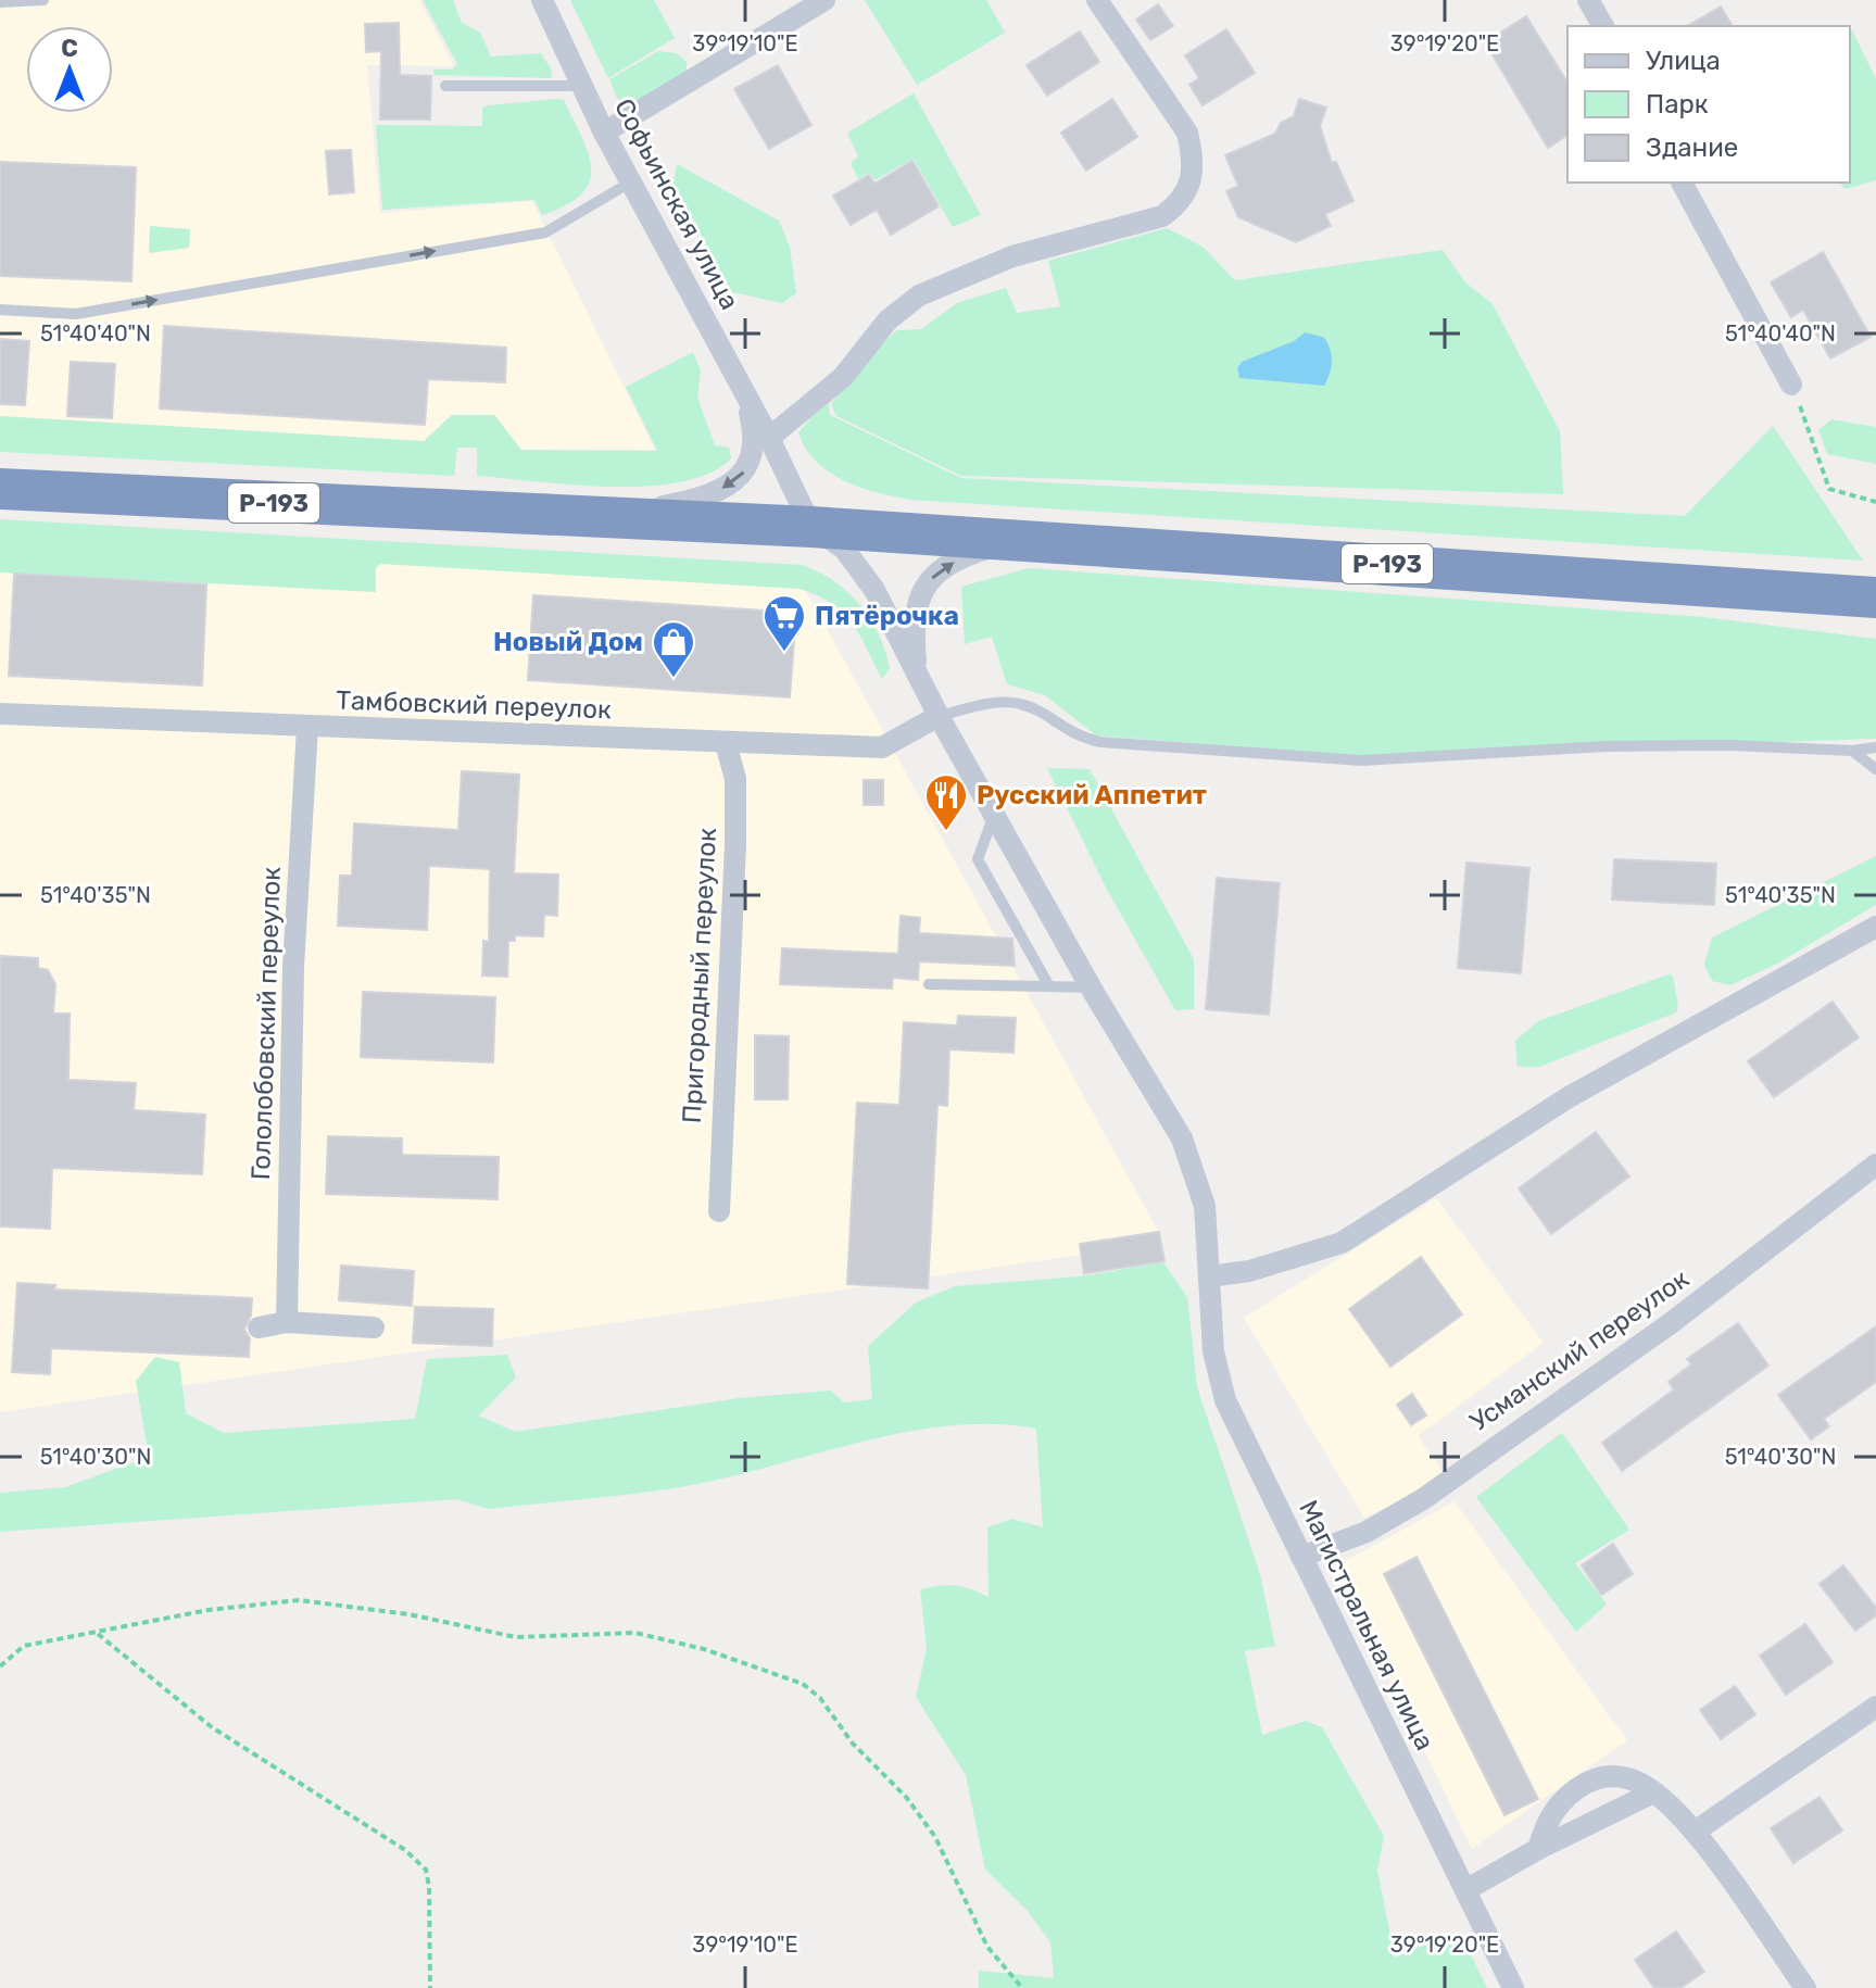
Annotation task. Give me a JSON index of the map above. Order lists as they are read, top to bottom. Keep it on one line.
{"streets":{"highway":["Р-193"],"street":["Софьинская улица","Тамбовский переулок","Пригородный переулок","Гололобовский переулок","Усманский переулок","Магистральная улица"]},"crossings":[["Софьинская улица","Р-193"],["Софьинская улица","Магистральная улица"],["Р-193","Магистральная улица"],["Тамбовский переулок","Пригородный переулок"],["Тамбовский переулок","Гололобовский переулок"],["Тамбовский переулок","Магистральная улица"],["Усманский переулок","Магистральная улица"]],"places":{"supermarket":["Пятёрочка"],"shop":["Новый Дом"],"restaurant":["Русский Аппетит"]},"legend":["Улица","Парк","Здание"],"north":"top","coordinates":["39°19'10\"E","39°19'20\"E","51°40'40\"N","51°40'35\"N","51°40'30\"N"]}
